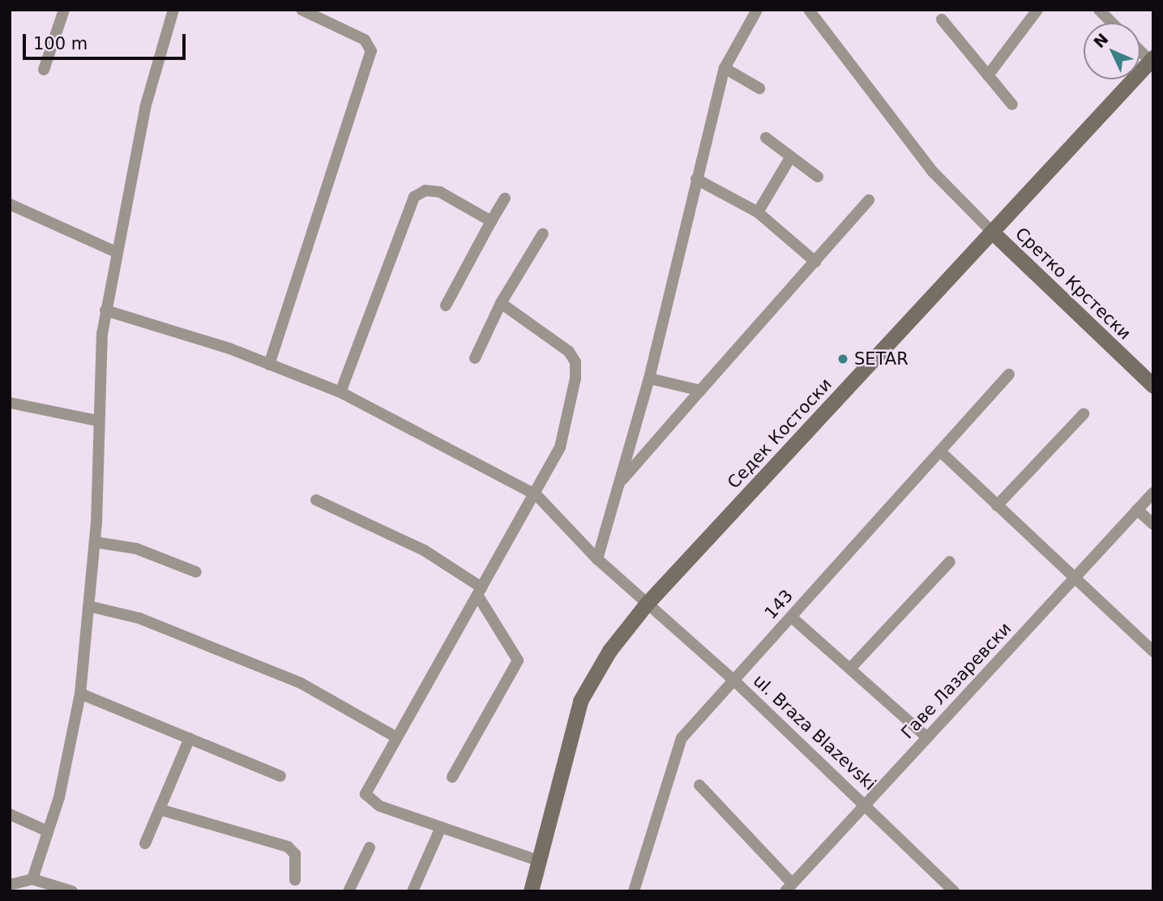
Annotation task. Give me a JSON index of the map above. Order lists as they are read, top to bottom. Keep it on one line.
{"streets":{"main road":["Сретко Крстески","Седек Костоски"],"street":["143","Гаве Лазаревски","ul. Braza Blazevski"]},"crossings":[["Сретко Крстески","Седек Костоски"],["Седек Костоски","ul. Braza Blazevski"],["143","ul. Braza Blazevski"],["Гаве Лазаревски","ul. Braza Blazevski"]],"places":["SETAR"],"scale_bar":"100 m","north":"top left"}
